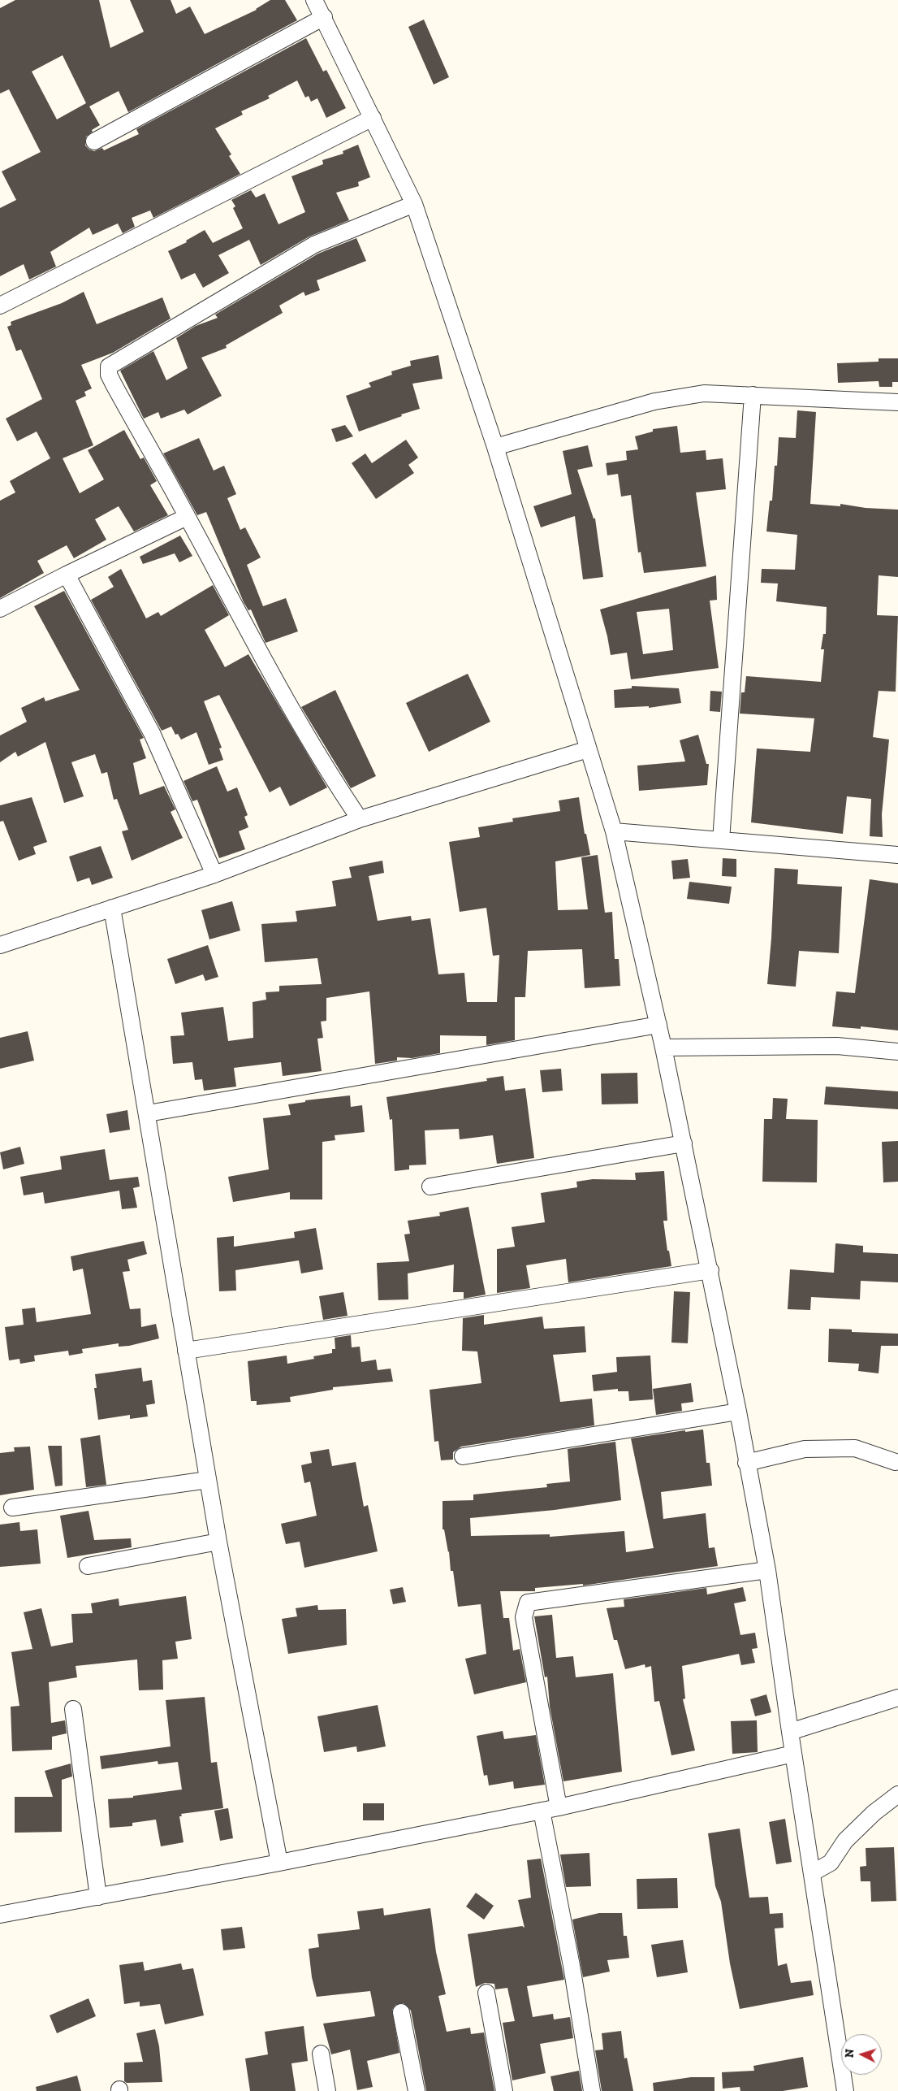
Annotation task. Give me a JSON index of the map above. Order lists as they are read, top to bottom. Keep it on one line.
{"north":"left"}
